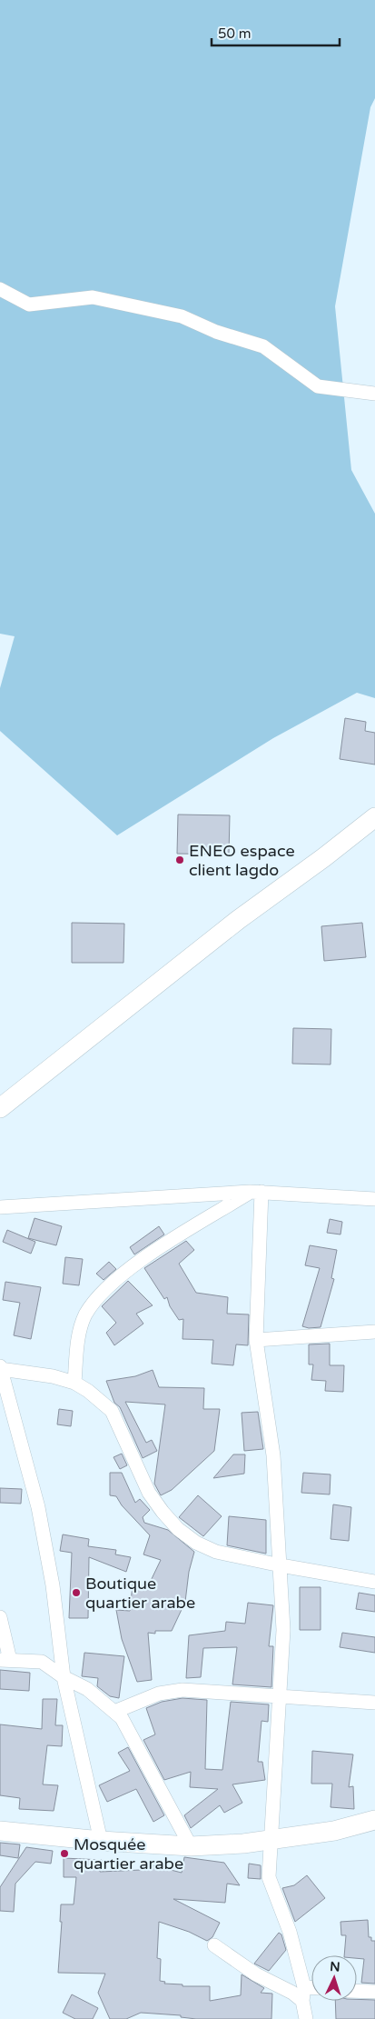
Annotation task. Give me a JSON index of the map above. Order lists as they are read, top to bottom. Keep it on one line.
{"places":["ENEO espace client lagdo","Boutique quartier arabe","Mosquée quartier arabe"],"scale_bar":"50 m","north":"top"}
